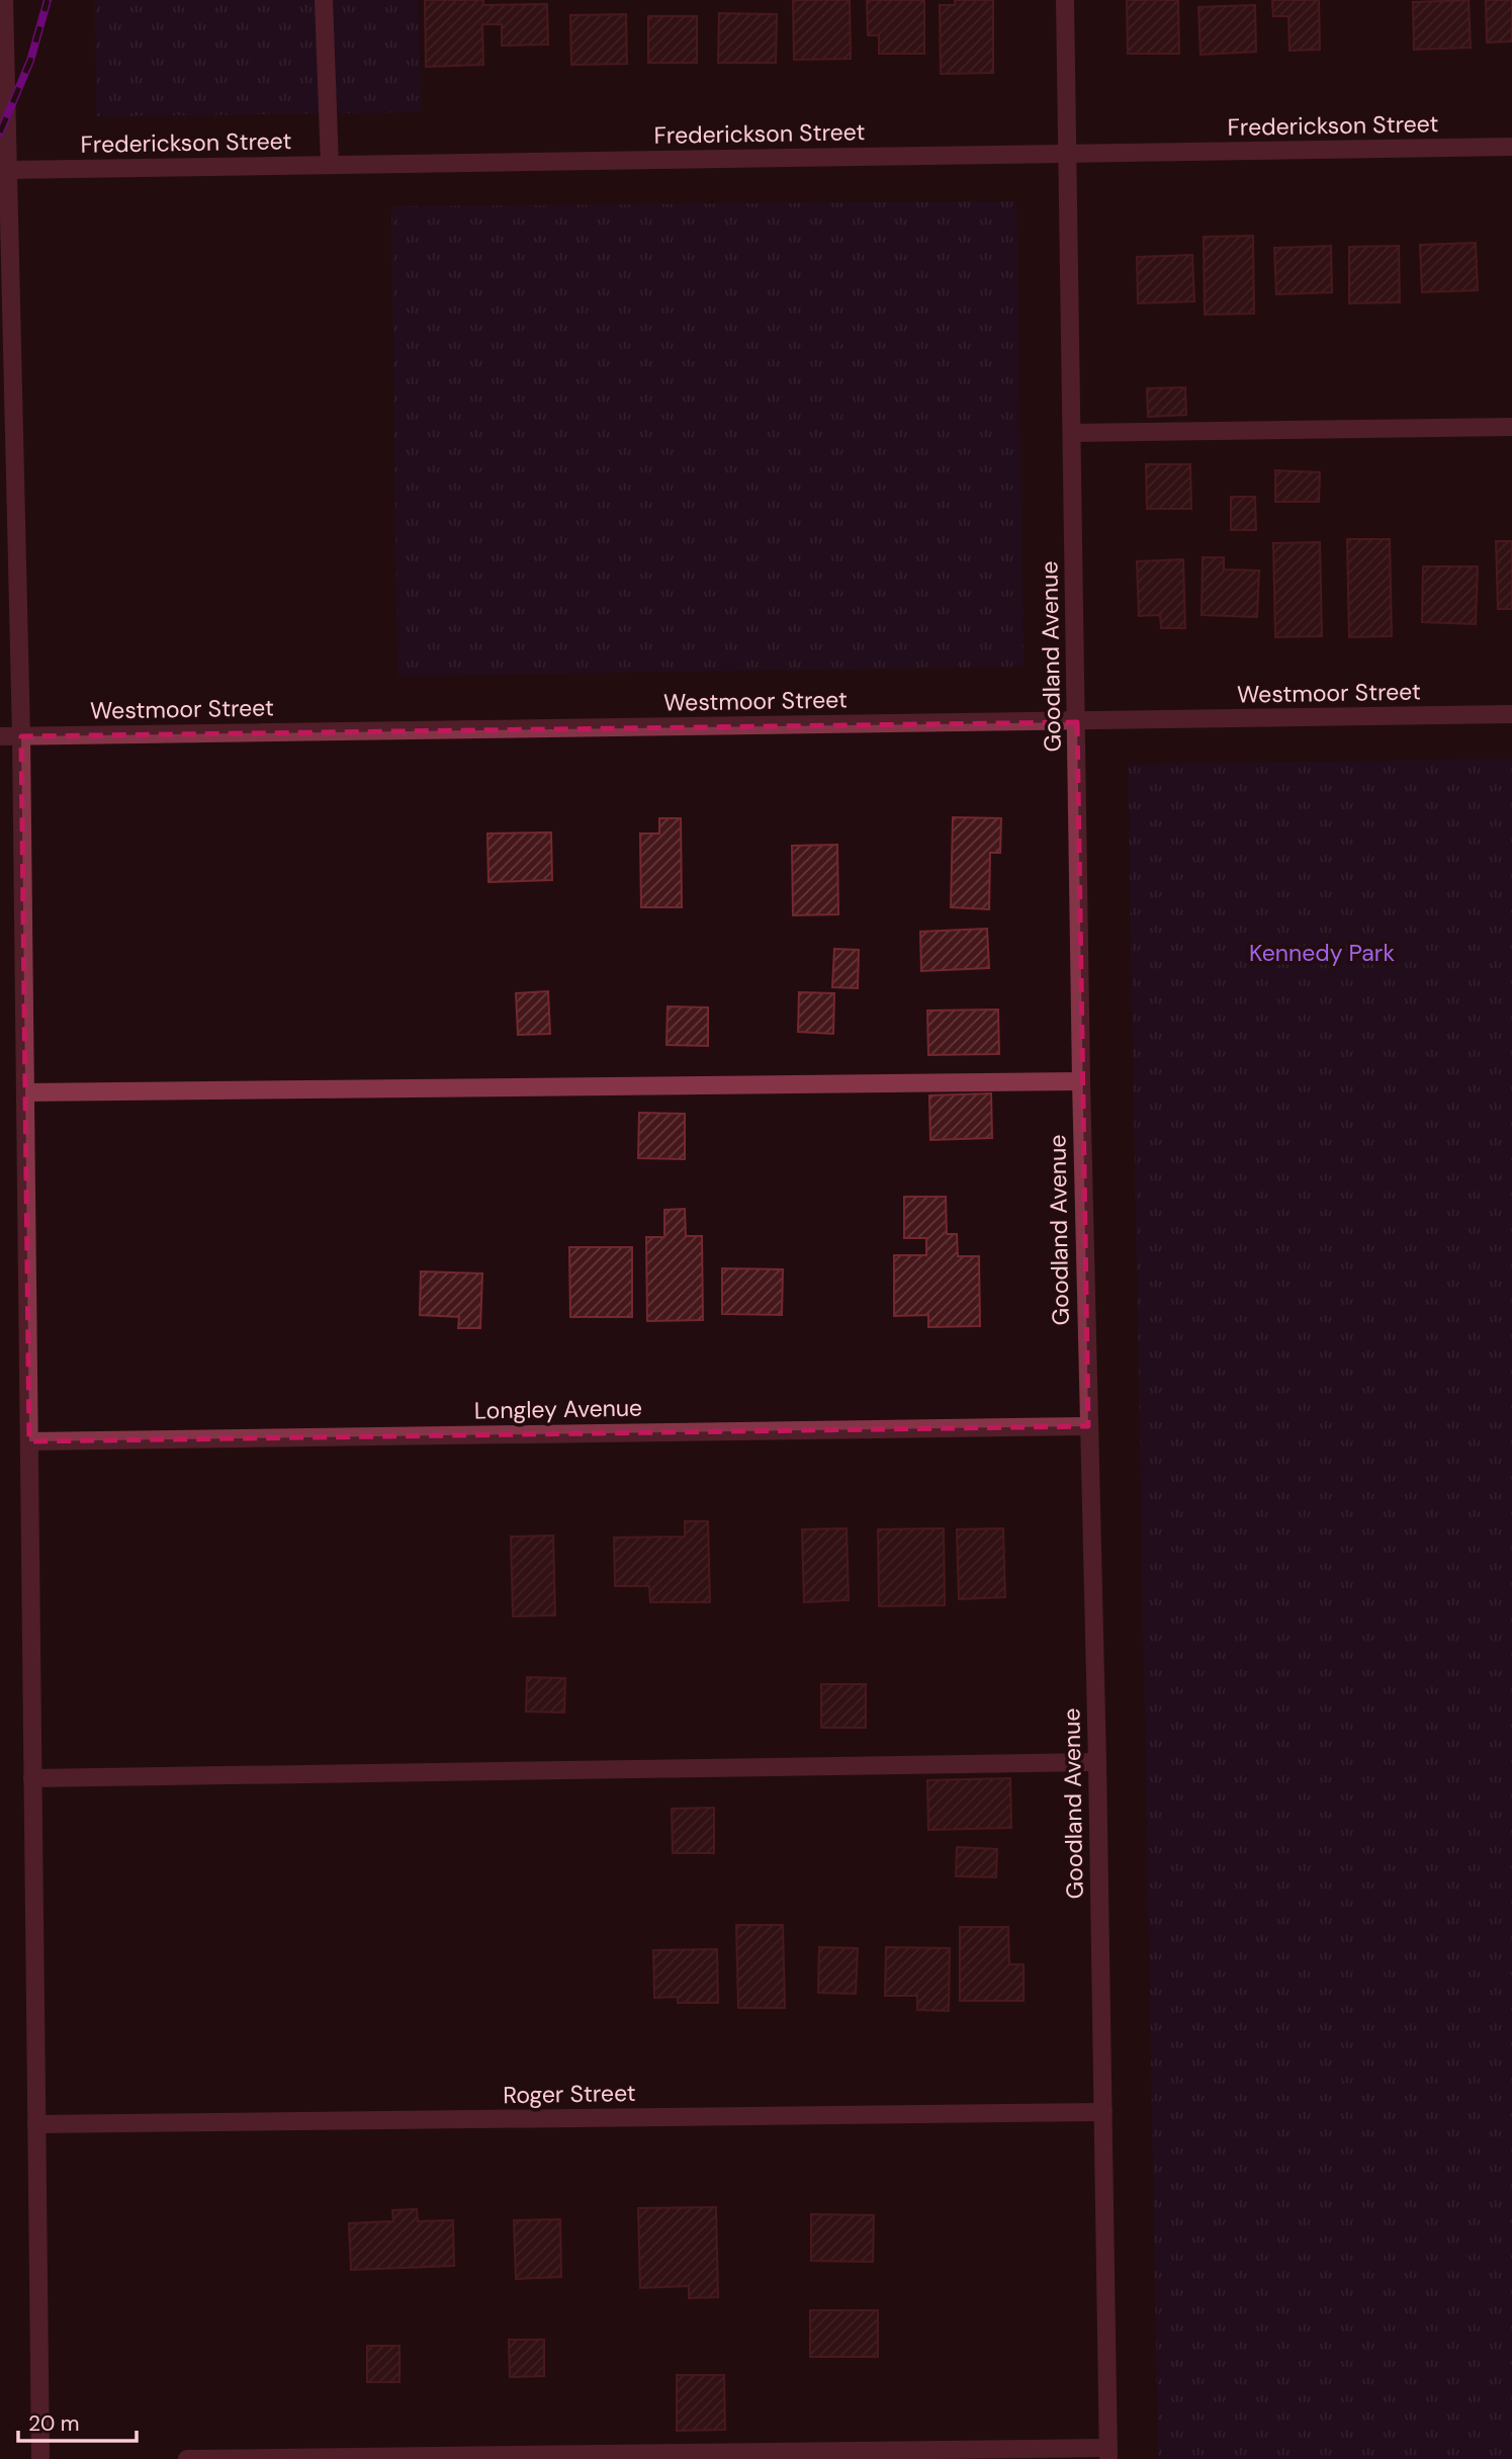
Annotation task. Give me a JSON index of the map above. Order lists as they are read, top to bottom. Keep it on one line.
{"streets":{"street":["Frederickson Street","Goodland Avenue","Westmoor Street","Longley Avenue","Roger Street"]},"crossings":[["Frederickson Street","Goodland Avenue"],["Goodland Avenue","Westmoor Street"],["Goodland Avenue","Longley Avenue"],["Goodland Avenue","Roger Street"]],"parks":["Kennedy Park"],"scale_bar":"20 m"}
